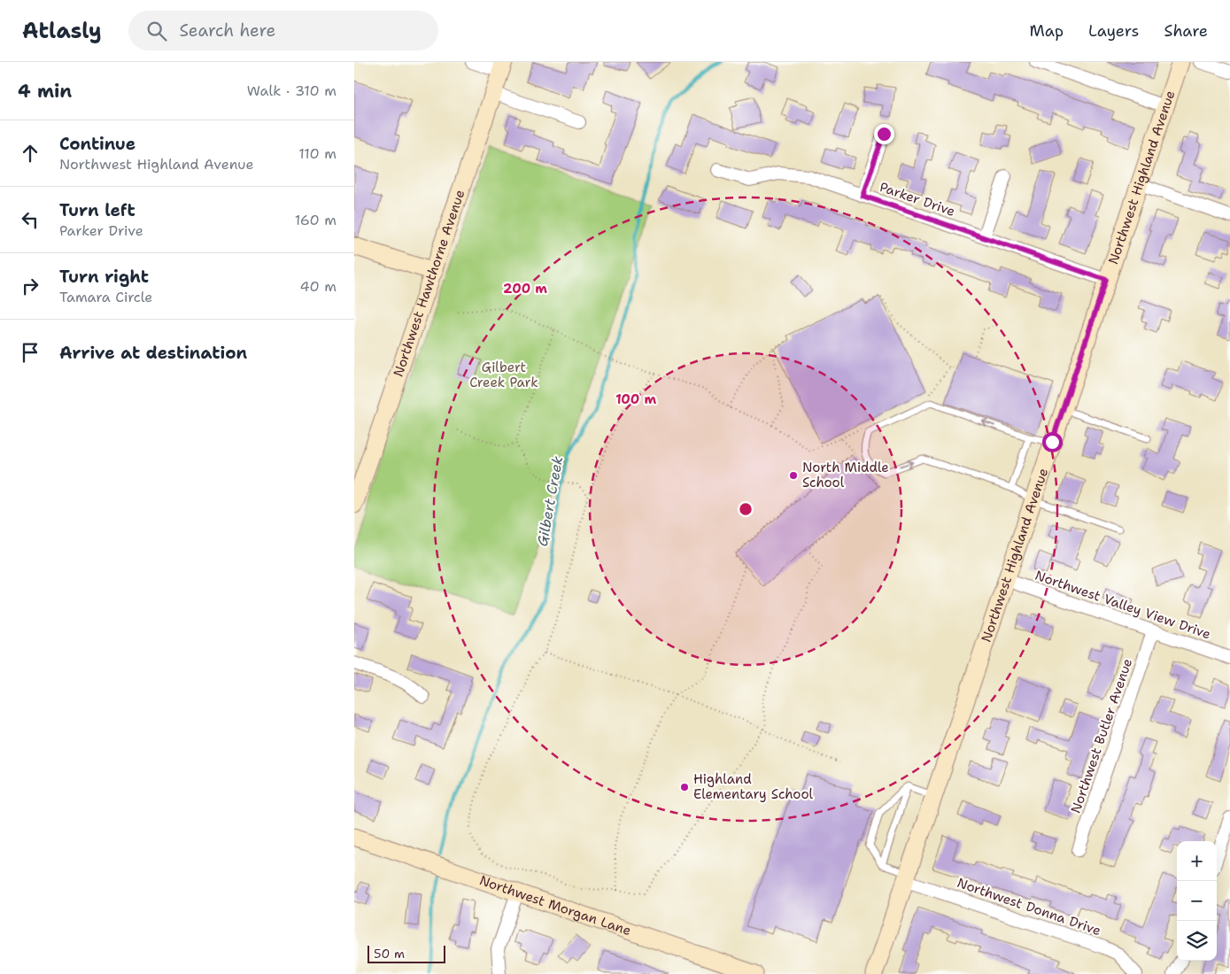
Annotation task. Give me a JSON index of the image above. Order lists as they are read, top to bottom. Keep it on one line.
{"streets":{"street":["Northwest Highland Avenue","Parker Drive","Northwest Hawthorne Avenue","Northwest Valley View Drive","Northwest Butler Avenue","Northwest Morgan Lane","Northwest Donna Drive"]},"crossings":[["Northwest Highland Avenue","Parker Drive"],["Northwest Highland Avenue","Northwest Valley View Drive"],["Northwest Highland Avenue","Northwest Donna Drive"],["Northwest Valley View Drive","Northwest Butler Avenue"]],"water":["Gilbert Creek"],"parks":["Gilbert Creek Park"],"places":["North Middle School","Highland Elementary School"],"scale_bar":"50 m","page":{"header":"Atlasly","search":"Search here","nav":["Map","Layers","Share"],"heading":["4 min","Walk · 310 m"],"list":[["Continue","Northwest Highland Avenue","110 m"],["Turn left","Parker Drive","160 m"],["Turn right","Tamara Circle","40 m"],"Arrive at destination"],"map_buttons":["+","−"],"scale":"50 m"},"rings":["200 m","100 m"]}
